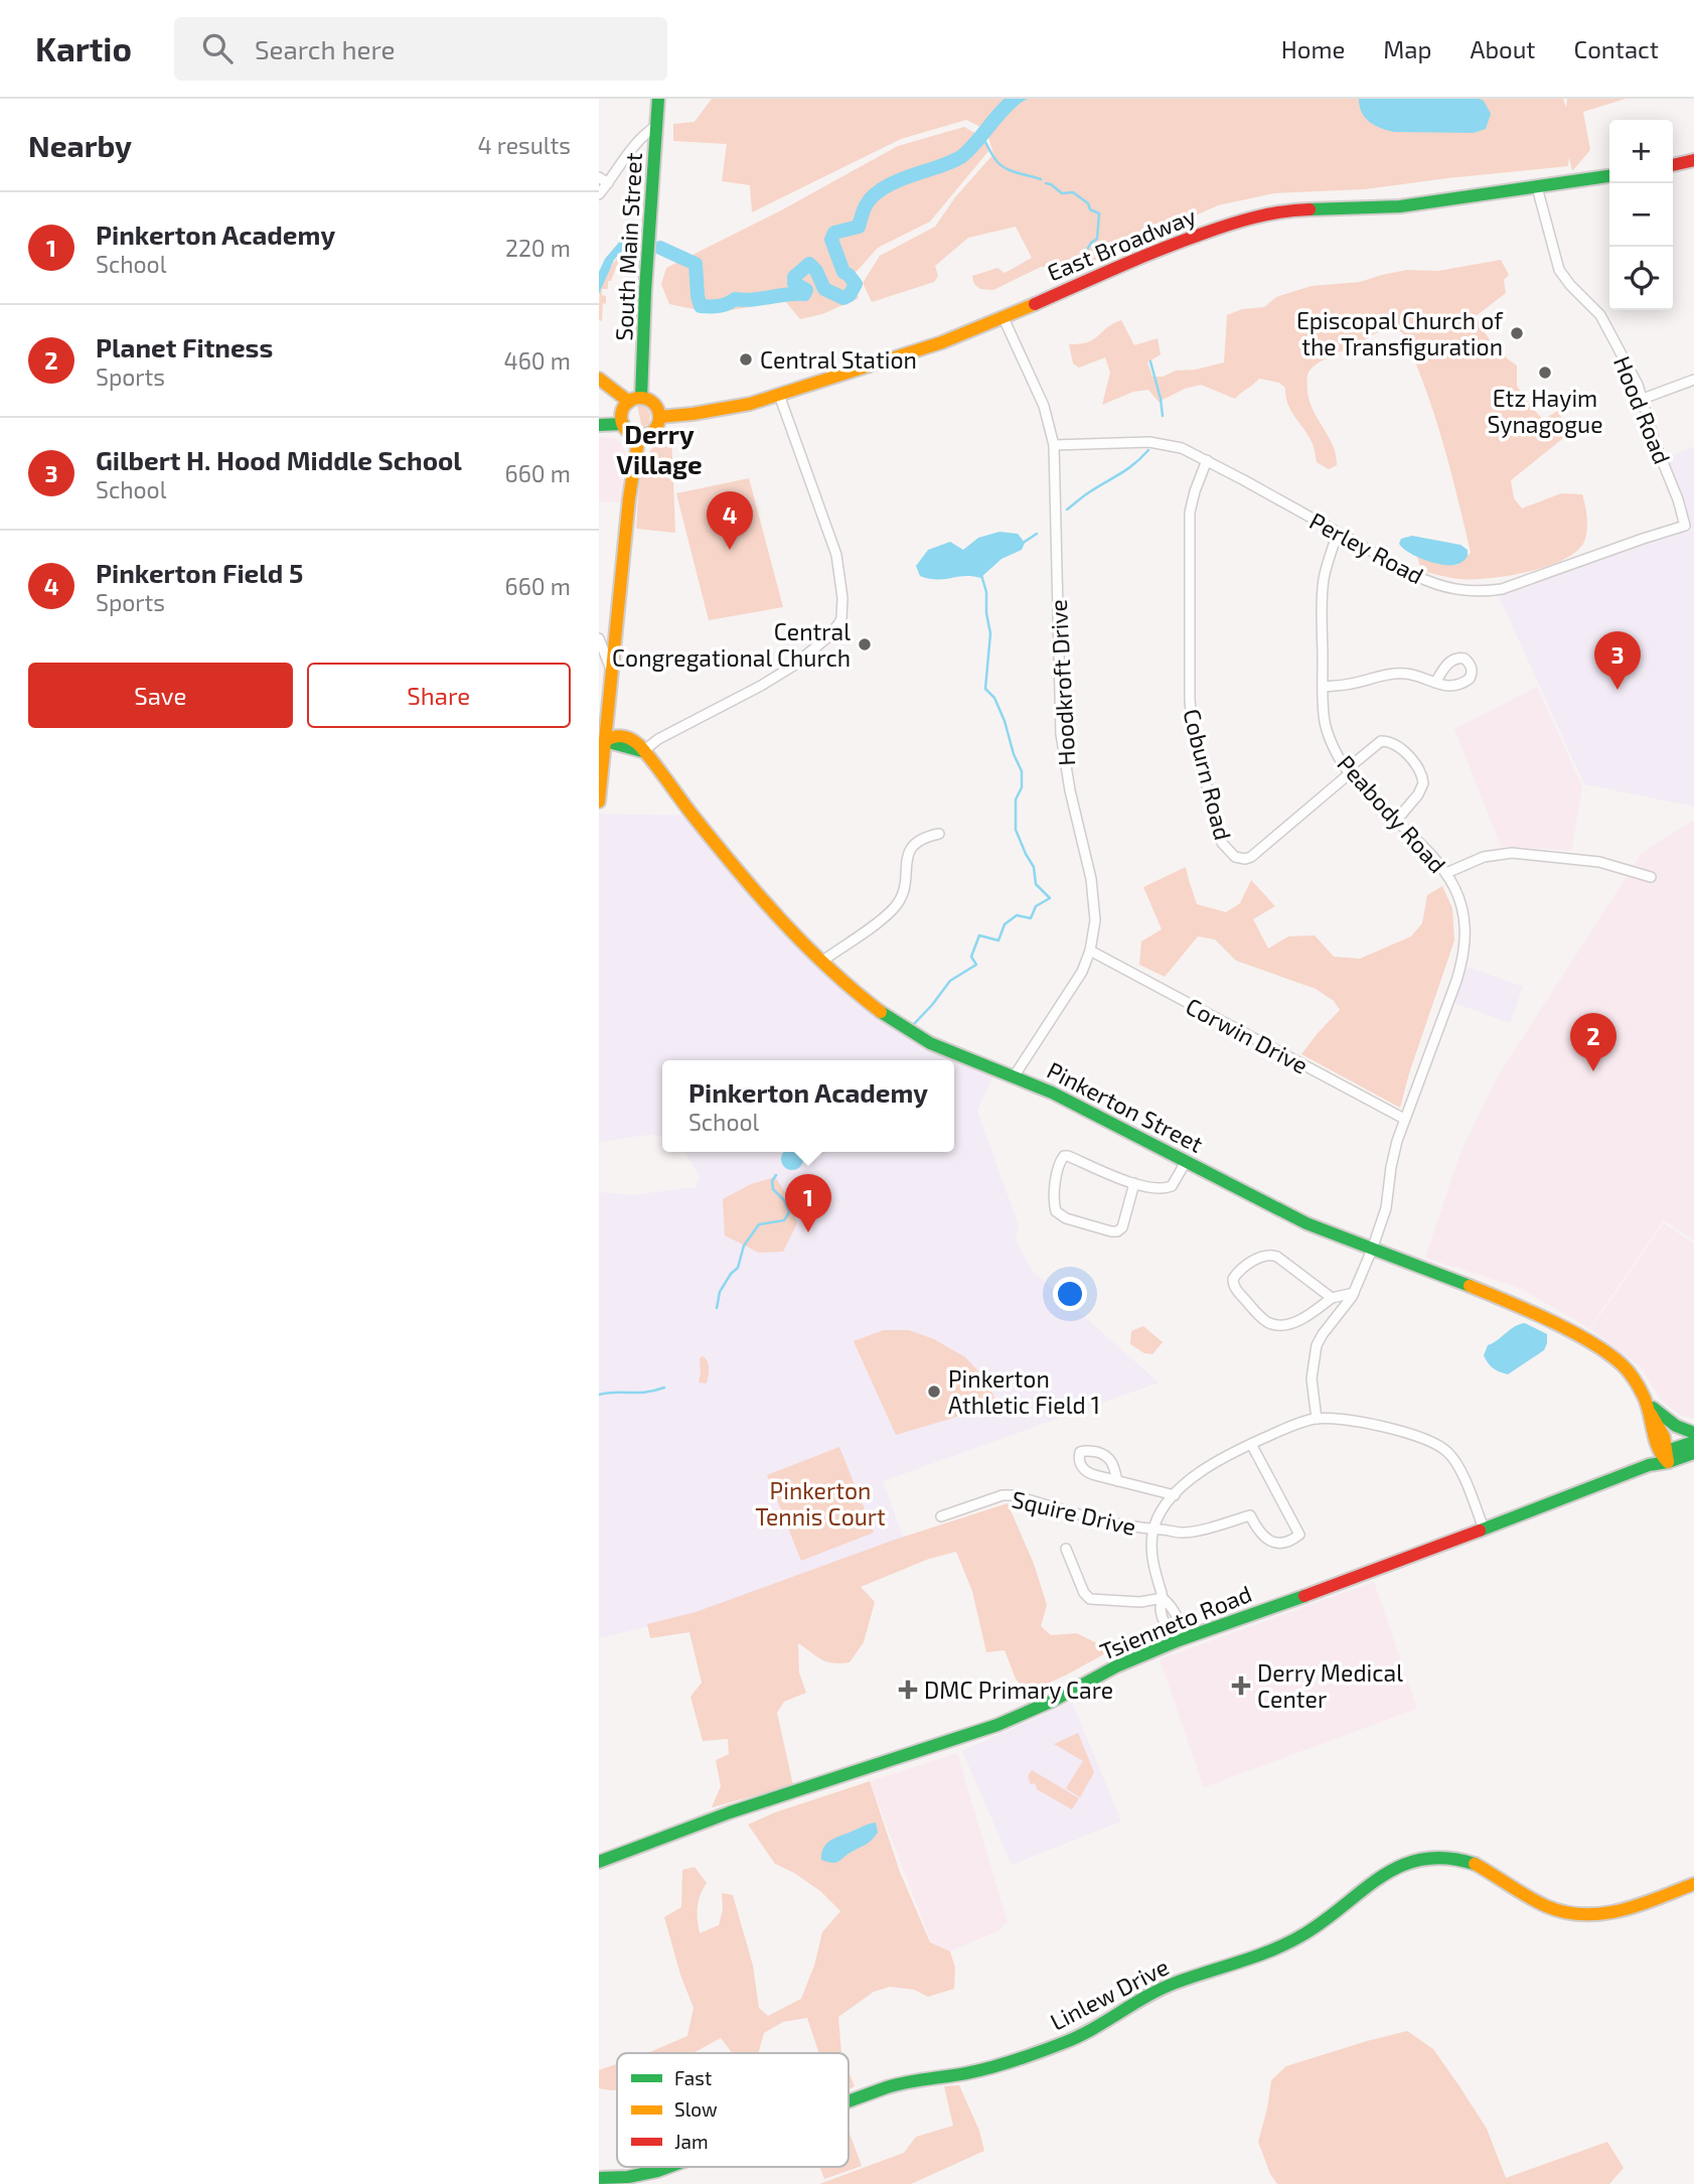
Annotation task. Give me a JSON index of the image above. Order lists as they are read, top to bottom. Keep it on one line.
{"streets":{"street":["East Broadway","South Main Street","Hood Road","Perley Road","Hoodkroft Drive","Coburn Road","Peabody Road","Corwin Drive","Pinkerton Street","Squire Drive","Tsienneto Road","Linlew Drive"]},"crossings":[["East Broadway","South Main Street"],["East Broadway","Hood Road"],["East Broadway","Hoodkroft Drive"],["Hood Road","Perley Road"],["Perley Road","Hoodkroft Drive"],["Perley Road","Coburn Road"],["Perley Road","Peabody Road"],["Hoodkroft Drive","Corwin Drive"],["Hoodkroft Drive","Pinkerton Street"],["Coburn Road","Peabody Road"],["Peabody Road","Corwin Drive"],["Peabody Road","Pinkerton Street"],["Pinkerton Street","Tsienneto Road"]],"districts":["Derry Village"],"parks":["Pinkerton Tennis Court"],"places":{"other":["Episcopal Church of the Transfiguration","Central Station","Etz Hayim Synagogue","Central Congregational Church","Pinkerton Athletic Field 1"],"health":["Derry Medical Center","DMC Primary Care"]},"legend":["Fast","Slow","Jam"],"page":{"header":"Kartio","search":"Search here","nav":["Home","Map","About","Contact"],"heading":["Nearby","4 results"],"map_buttons":["+","−"],"list":[{"mark":"1","name":"Pinkerton Academy","note":"School","value":"220 m"},{"mark":"2","name":"Planet Fitness","note":"Sports","value":"460 m"},{"mark":"3","name":"Gilbert H. Hood Middle School","note":"School","value":"660 m"},{"mark":"4","name":"Pinkerton Field 5","note":"Sports","value":"660 m"}],"pins":["4","3","2","1"],"buttons":["Save","Share"],"popup":["Pinkerton Academy","School"]}}
